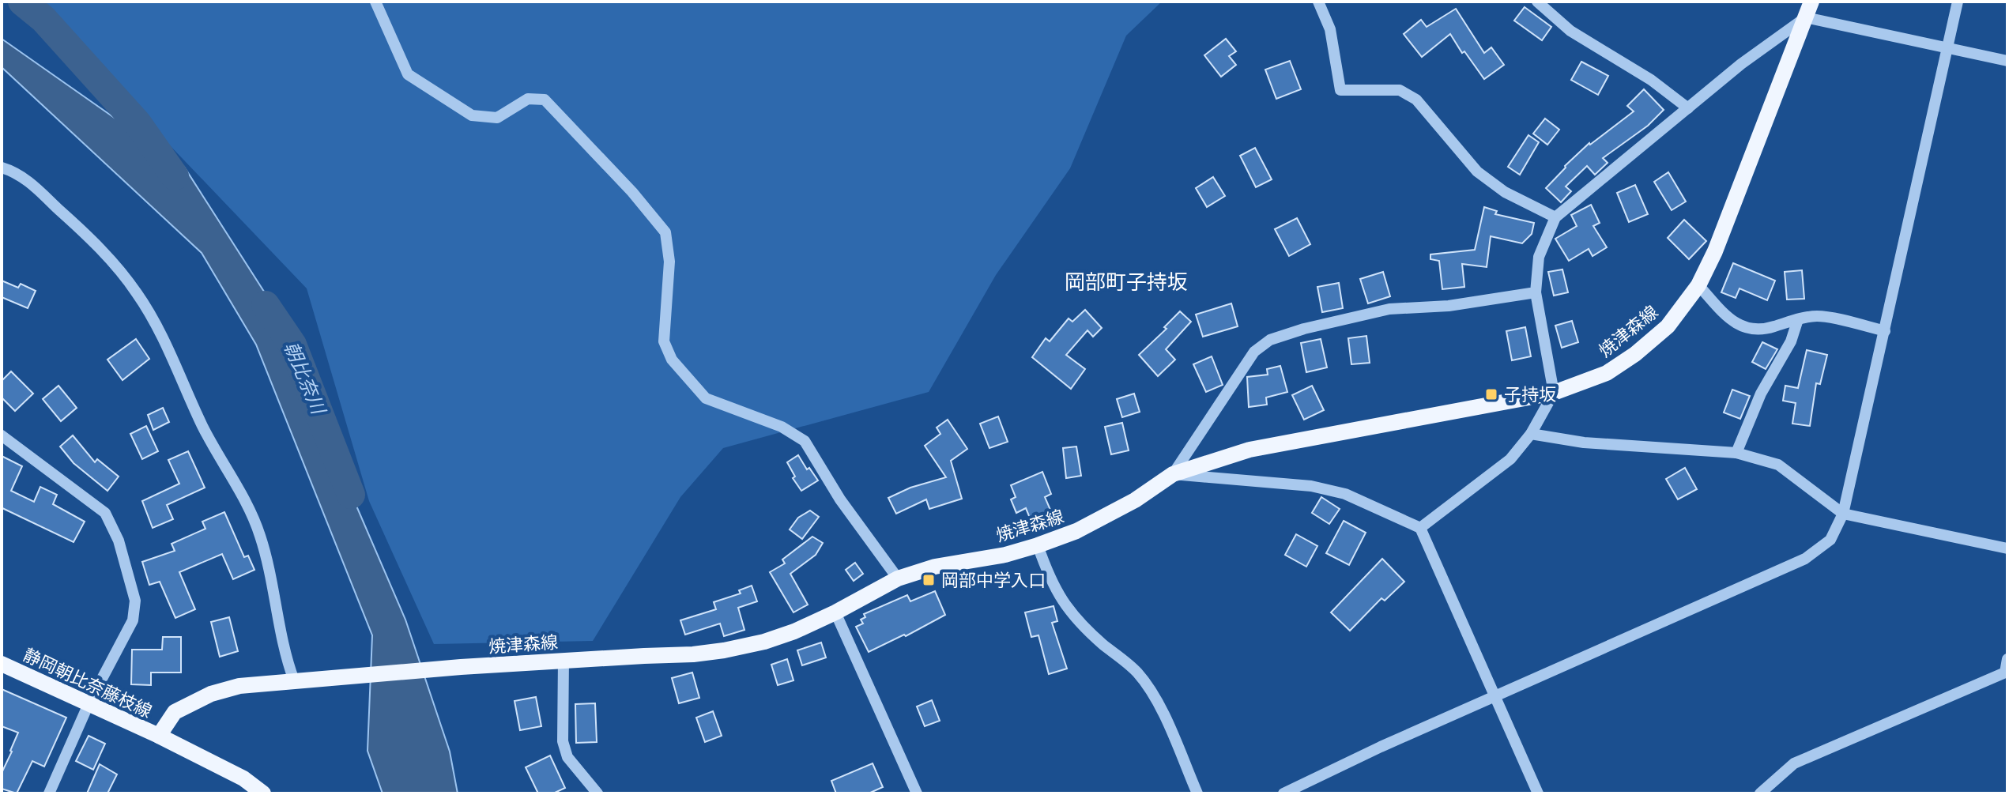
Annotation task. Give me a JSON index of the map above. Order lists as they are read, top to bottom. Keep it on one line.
{"streets":{"main road":["焼津森線","静岡朝比奈藤枝線"]},"crossings":[["焼津森線","静岡朝比奈藤枝線"]],"districts":["岡部町子持坂"],"water":["朝比奈川"],"places":{"transit":["子持坂","岡部中学入口"]}}
